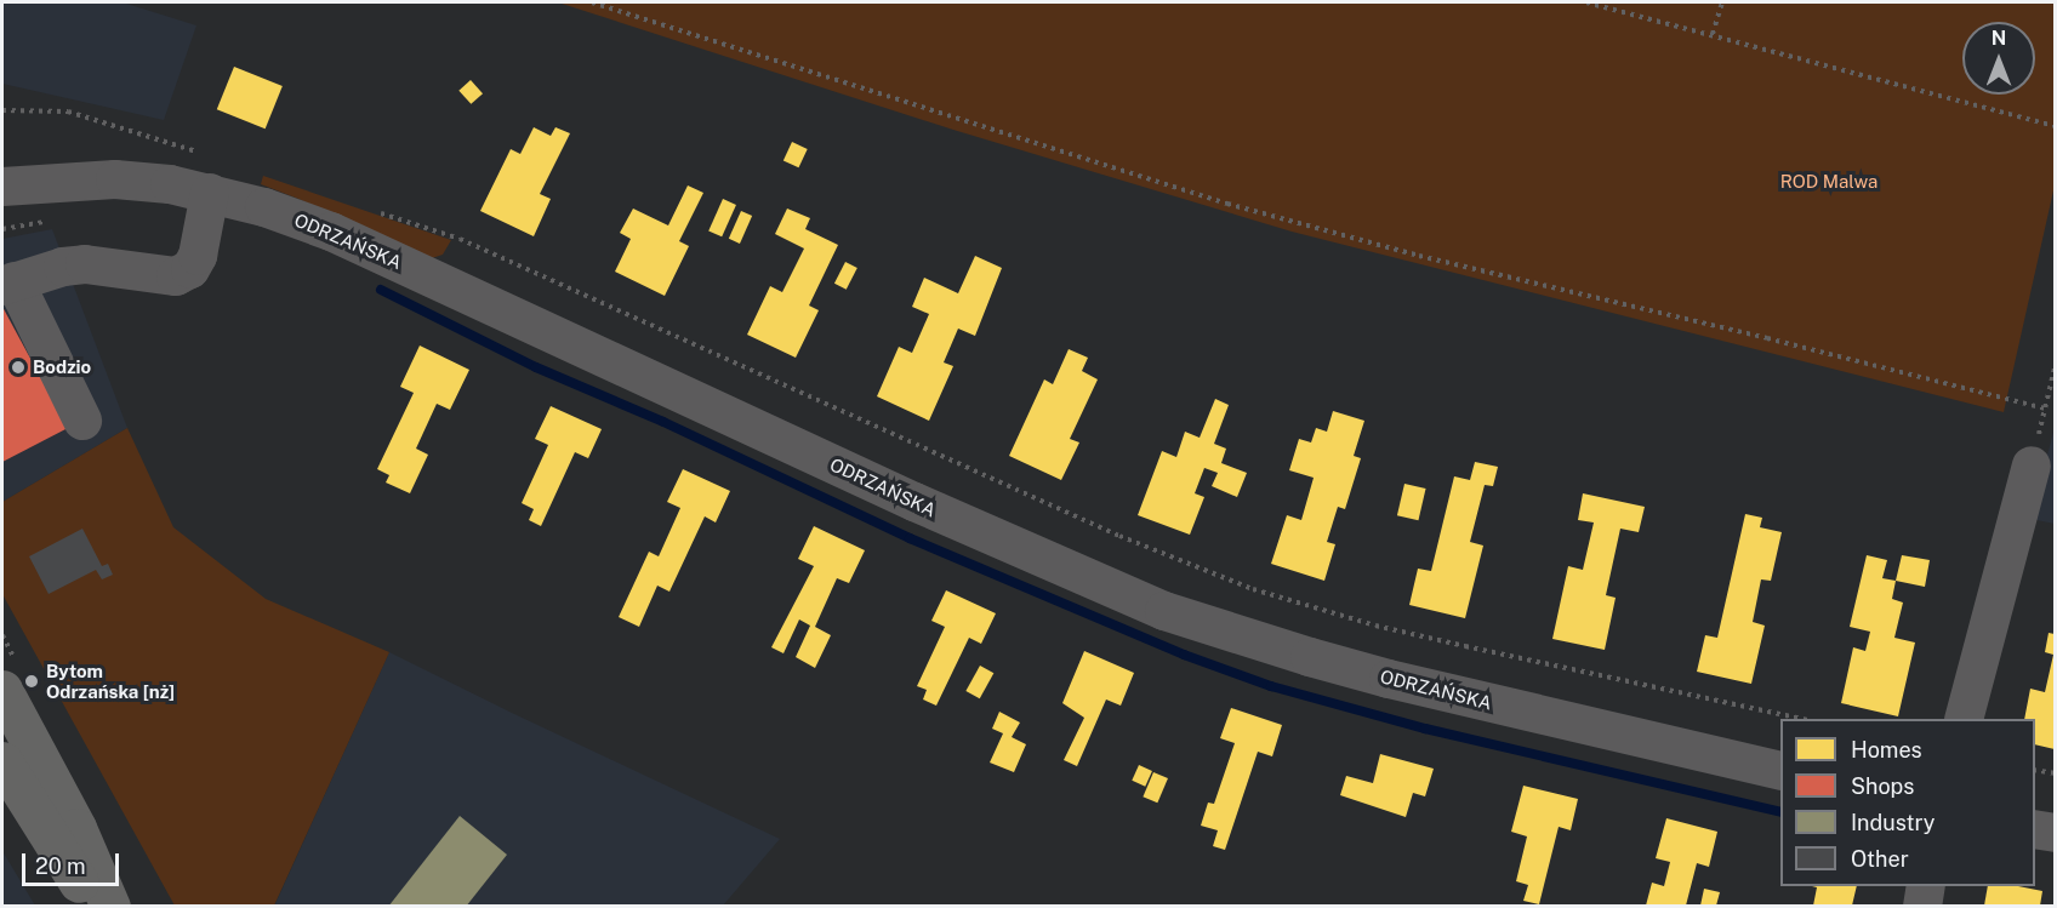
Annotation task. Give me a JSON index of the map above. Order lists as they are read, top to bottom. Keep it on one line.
{"streets":{"street":["ODRZAŃSKA"]},"parks":["ROD Malwa"],"places":["Bodzio","Bytom Odrzańska [nż]"],"legend":["Homes","Shops","Industry","Other"],"scale_bar":"20 m","north":"top"}
